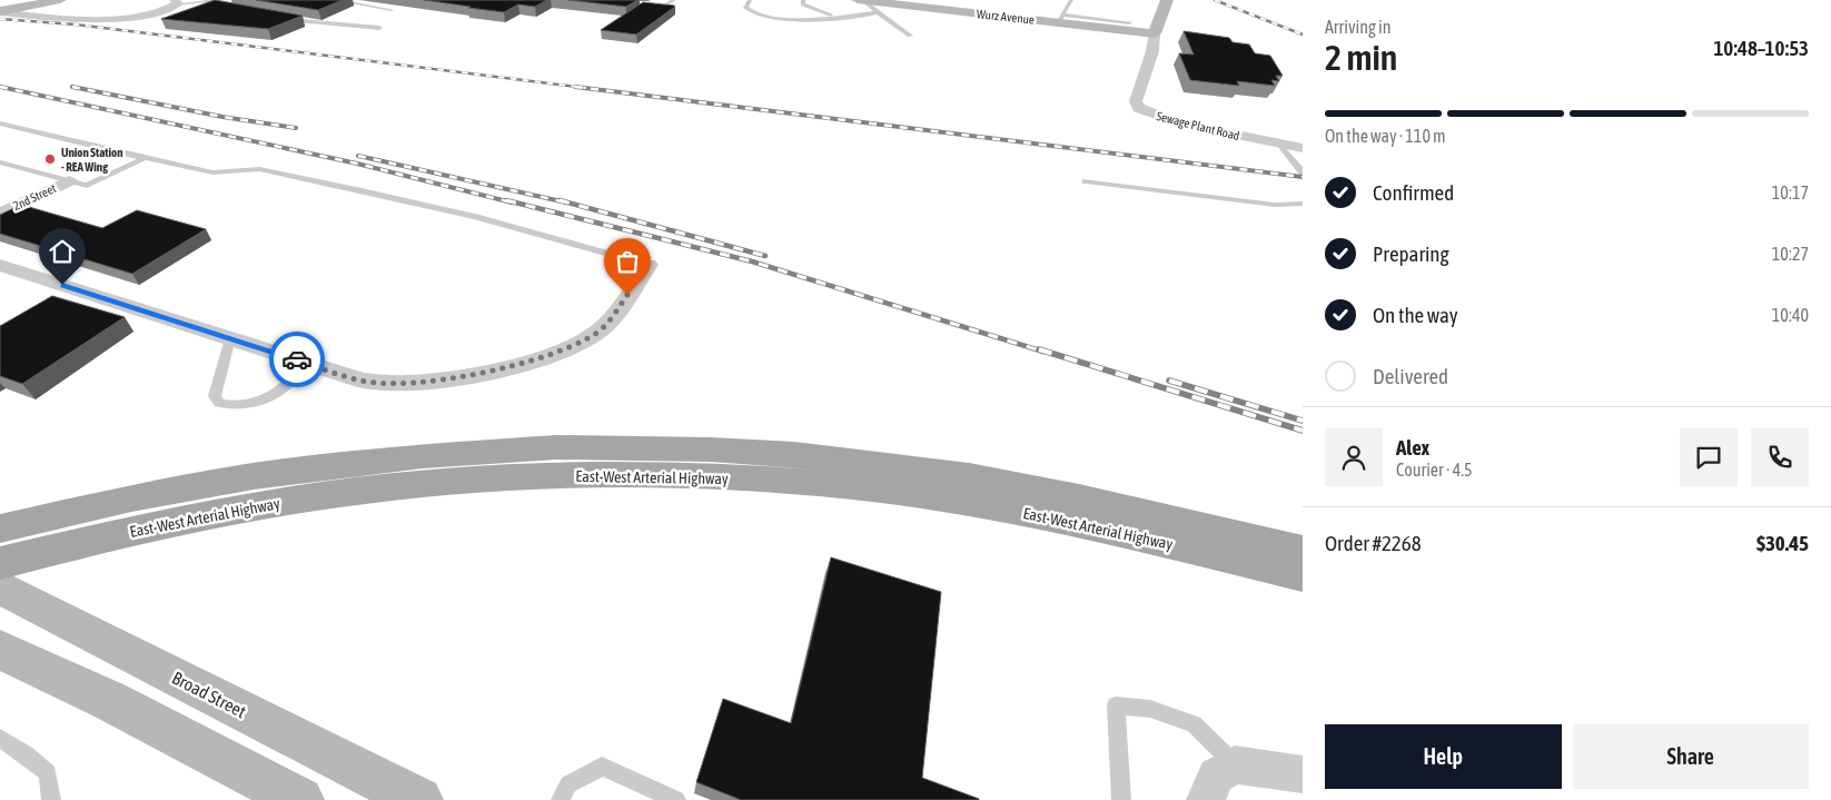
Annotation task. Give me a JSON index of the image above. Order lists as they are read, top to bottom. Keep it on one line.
{"streets":{"main road":["East-West Arterial Highway"],"street":["Wurz Avenue","Sewage Plant Road","2nd Street","Broad Street"]},"crossings":[["Wurz Avenue","Sewage Plant Road"]],"places":["Union Station - REA Wing"],"page":{"heading":["2 min","Arriving in","10:48–10:53"],"panel":["Alex","Courier · 4.5","Order #2268","$30.45"],"bar":"On the way · 110 m","list":[["Confirmed","10:17"],["Preparing","10:27"],["On the way","10:40"],"Delivered"],"buttons":["Help","Share"]}}
